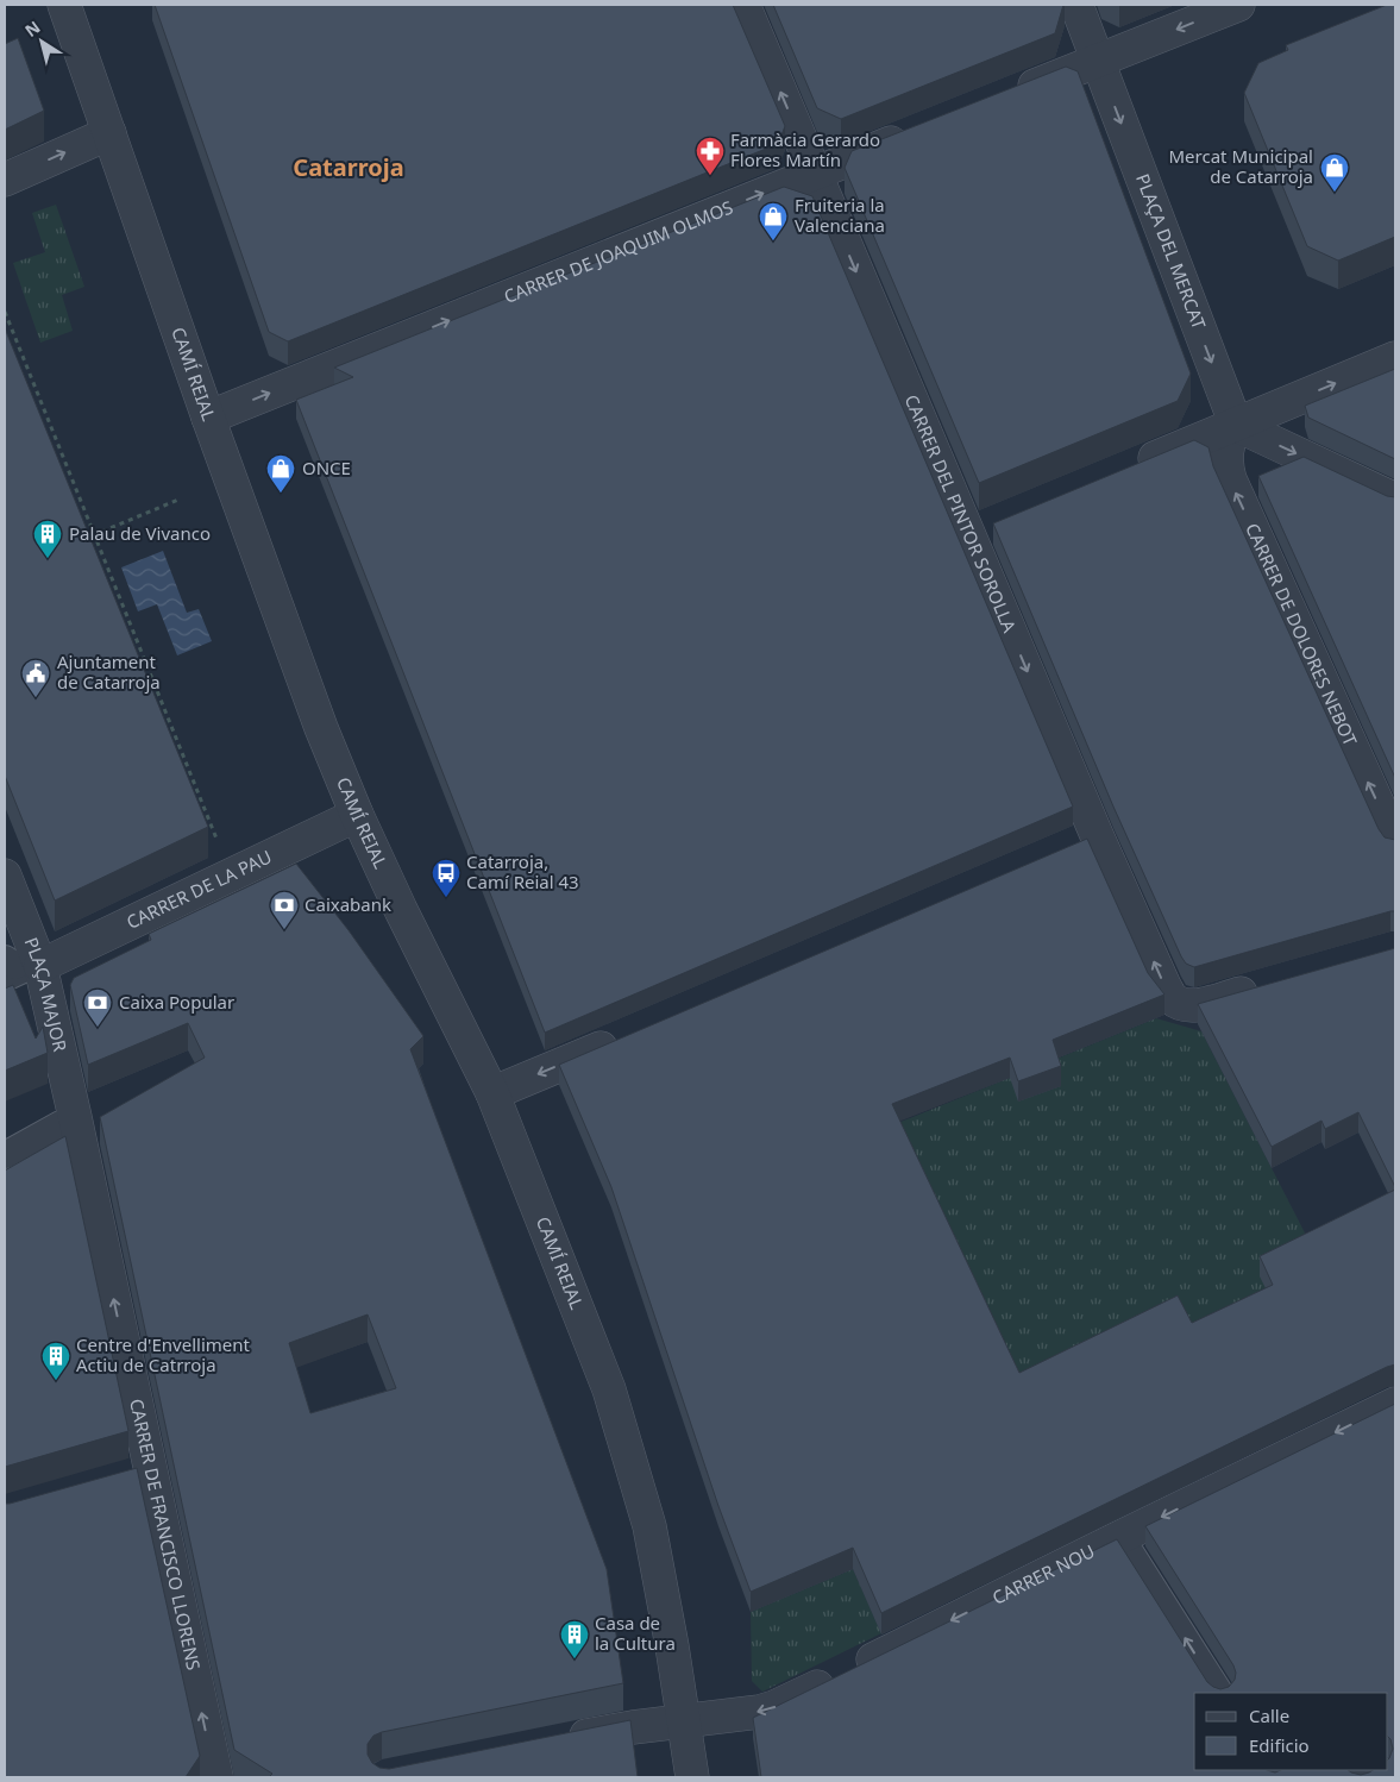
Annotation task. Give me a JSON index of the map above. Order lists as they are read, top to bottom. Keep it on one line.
{"streets":{"street":["CARRER DE JOAQUIM OLMOS","PLAÇA DEL MERCAT","CAMÍ REIAL","CARRER DEL PINTOR SOROLLA","CARRER DE DOLORES NEBOT","CARRER DE LA PAU","PLAÇA MAJOR","CARRER DE FRANCISCO LLORENS","CARRER NOU"]},"crossings":[["CARRER DE JOAQUIM OLMOS","CAMÍ REIAL"],["CARRER DE JOAQUIM OLMOS","CARRER DEL PINTOR SOROLLA"],["PLAÇA DEL MERCAT","CARRER DE DOLORES NEBOT"],["CAMÍ REIAL","CARRER DE LA PAU"],["CAMÍ REIAL","CARRER NOU"],["CARRER DE LA PAU","PLAÇA MAJOR"],["PLAÇA MAJOR","CARRER DE FRANCISCO LLORENS"]],"one_way":["CARRER DE JOAQUIM OLMOS","PLAÇA DEL MERCAT","CARRER DE DOLORES NEBOT","CARRER DE FRANCISCO LLORENS","CARRER NOU"],"districts":["Catarroja"],"places":{"pharmacy":["Farmàcia Gerardo Flores Martín"],"shop":["Mercat Municipal de Catarroja","Fruiteria la Valenciana","ONCE"],"building":["Palau de Vivanco","Centre d'Envelliment Actiu de Catrroja","Casa de la Cultura"],"public building":["Ajuntament de Catarroja"],"bus stop":["Catarroja, Camí Reial 43"],"bank":["Caixabank","Caixa Popular"]},"legend":["Calle","Edificio"],"north":"top left"}
